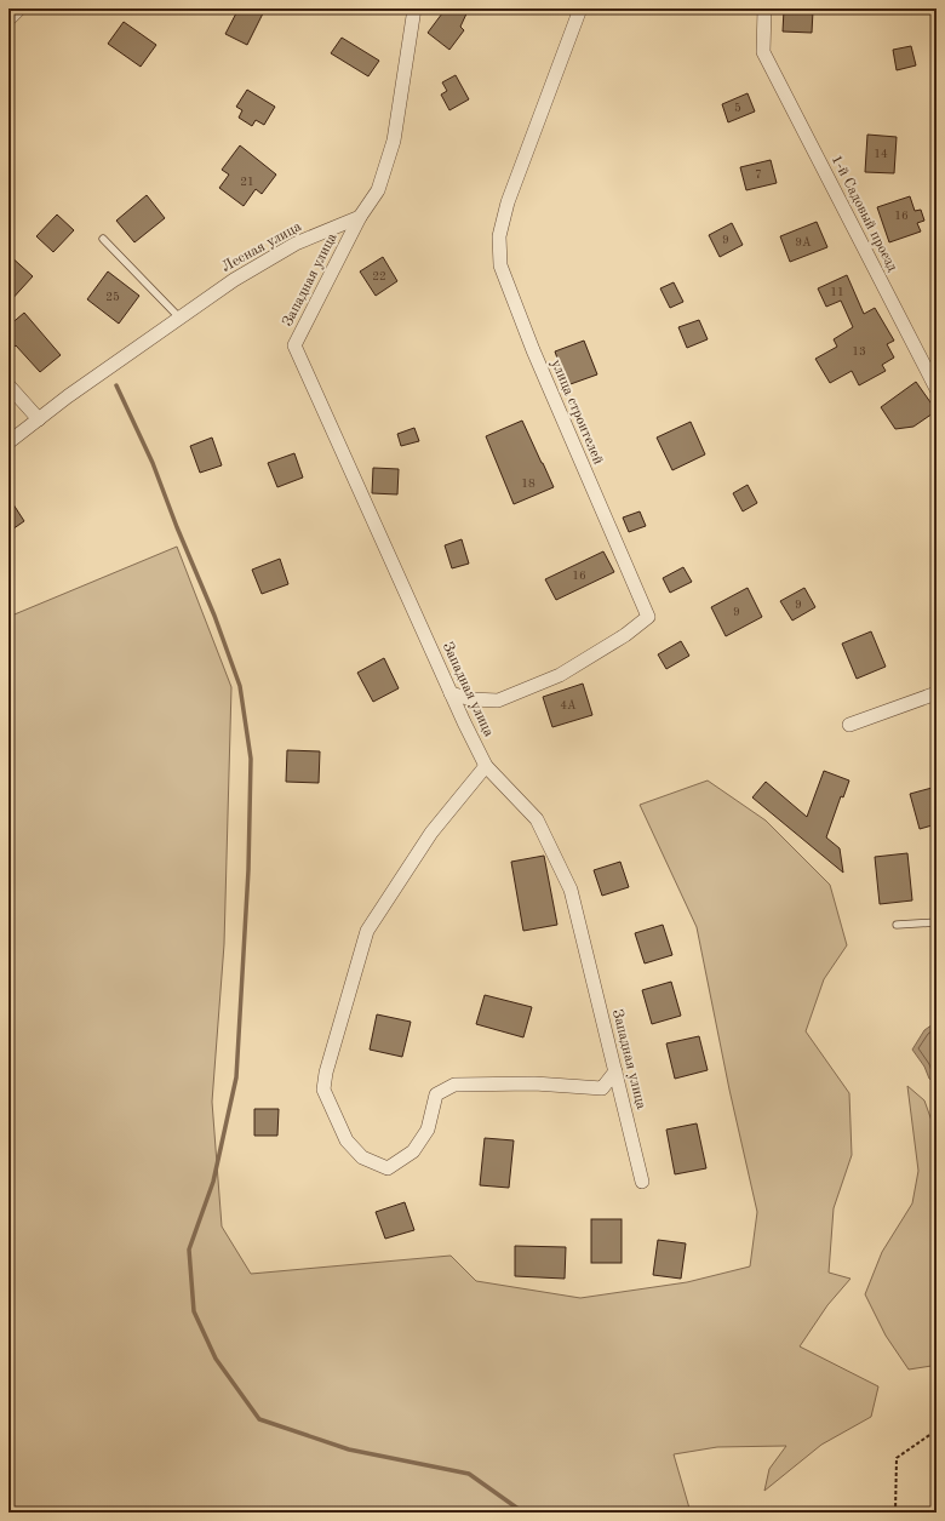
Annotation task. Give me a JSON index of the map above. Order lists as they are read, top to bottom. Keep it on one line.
{"streets":{"street":["1-й Садовый проезд","Лесная улица","Западная улица","улица строителей"]},"crossings":[["Лесная улица","Западная улица"],["Западная улица","улица строителей"]],"house_numbers":["5","14","7","21","16","9","9А","22","11","25","13","18","16","9","9","4А"]}
